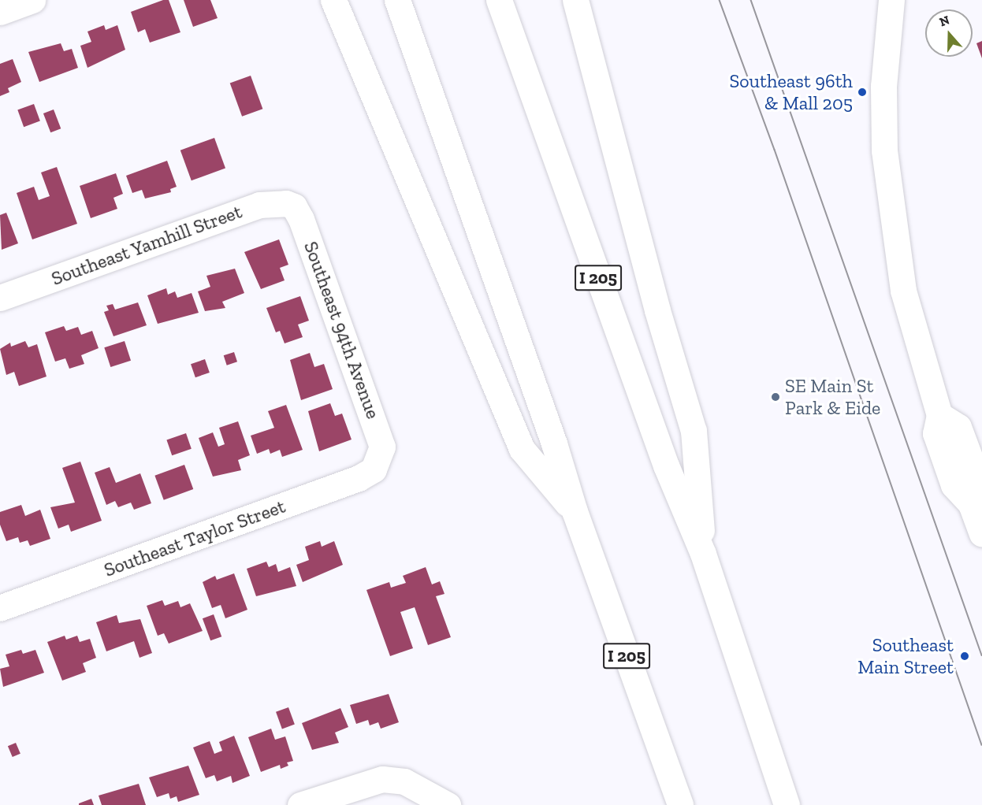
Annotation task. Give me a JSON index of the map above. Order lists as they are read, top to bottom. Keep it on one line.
{"streets":{"main road":["Southeast Yamhill Street","I 205","Southeast 94th Avenue","Southeast Taylor Street"]},"crossings":[["Southeast Yamhill Street","Southeast 94th Avenue"],["Southeast 94th Avenue","Southeast Taylor Street"]],"places":["Southeast 96th & Mall 205","SE Main St Park & Eide","Southeast Main Street"],"north":"top"}
